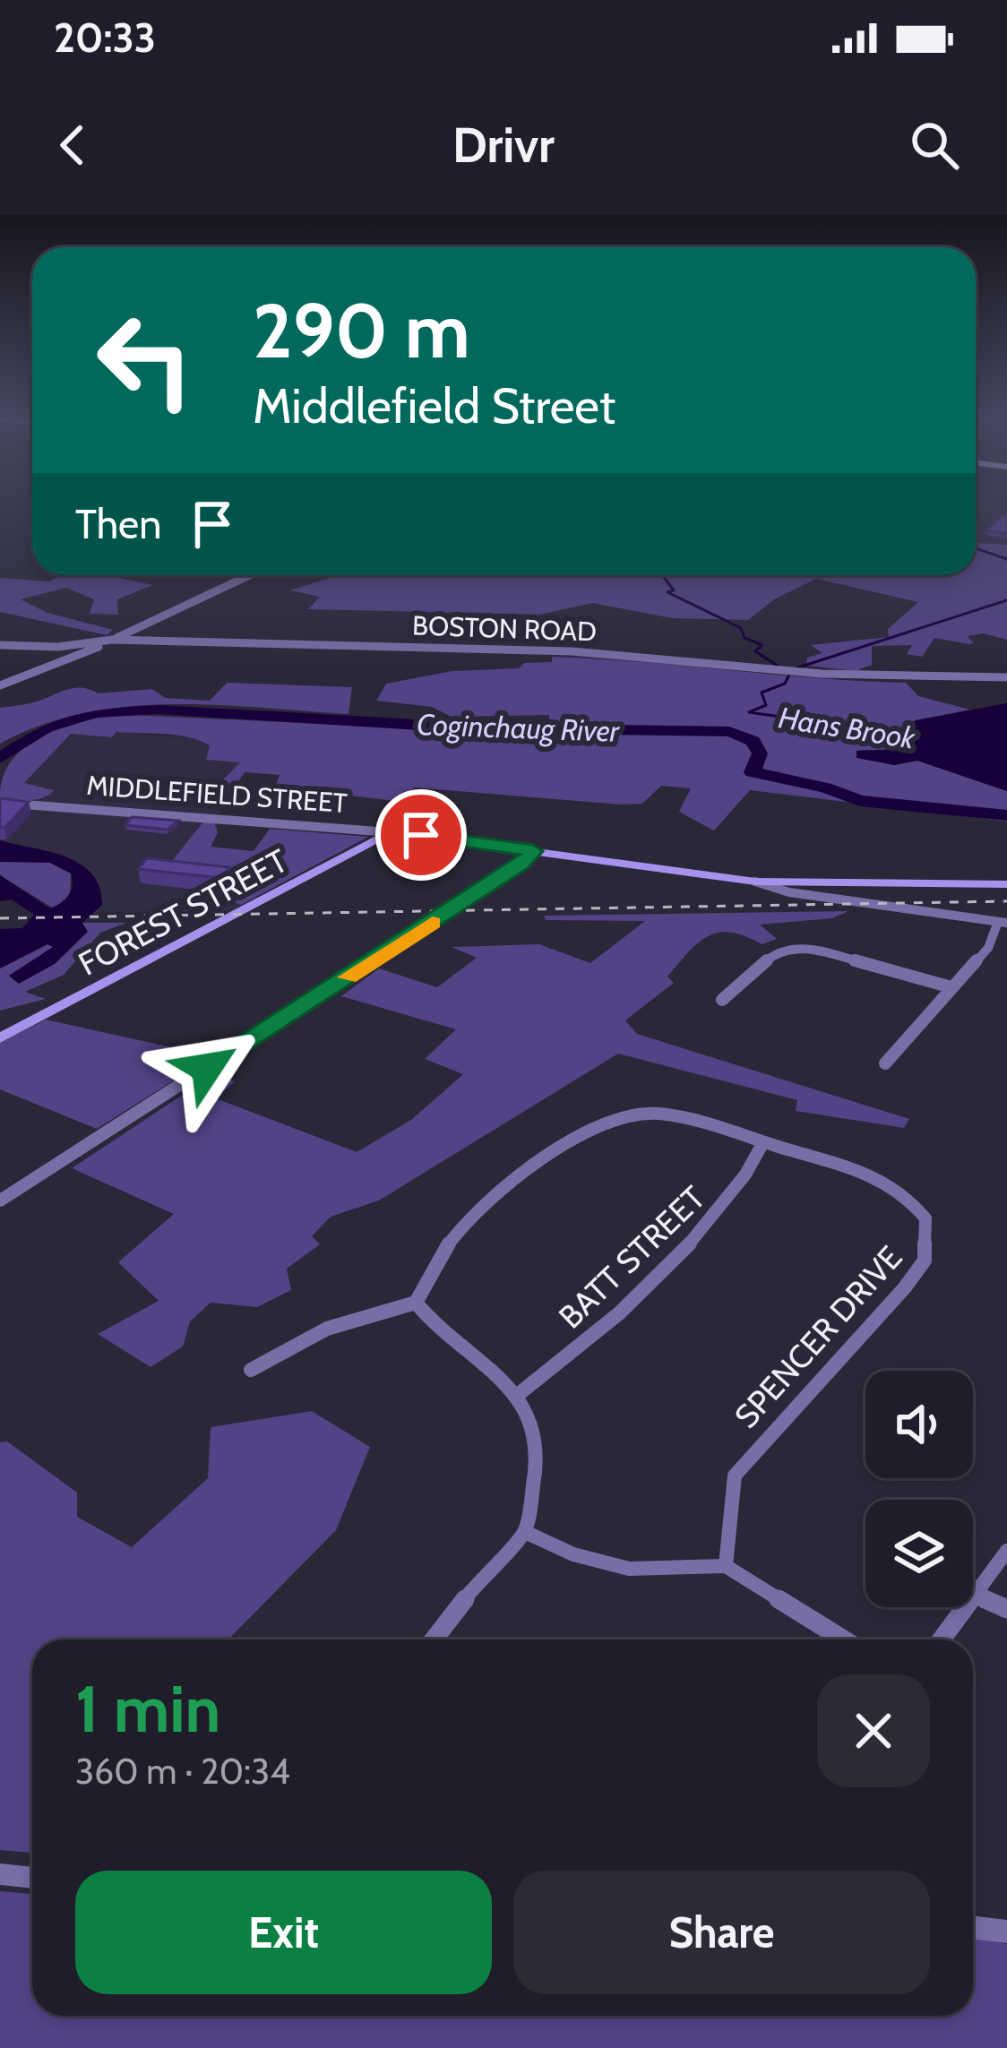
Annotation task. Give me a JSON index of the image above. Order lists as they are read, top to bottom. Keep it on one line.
{"streets":{"main road":["MIDDLEFIELD STREET","FOREST STREET"],"street":["BOSTON ROAD","BATT STREET","SPENCER DRIVE"]},"crossings":[["MIDDLEFIELD STREET","FOREST STREET"],["BATT STREET","SPENCER DRIVE"]],"water":["Coginchaug River","Hans Brook"],"page":{"status":"20:33","header":"Drivr","turn":["290 m","Middlefield Street"],"then":"Then","heading":["1 min","360 m · 20:34"],"buttons":["Exit","Share"]}}
